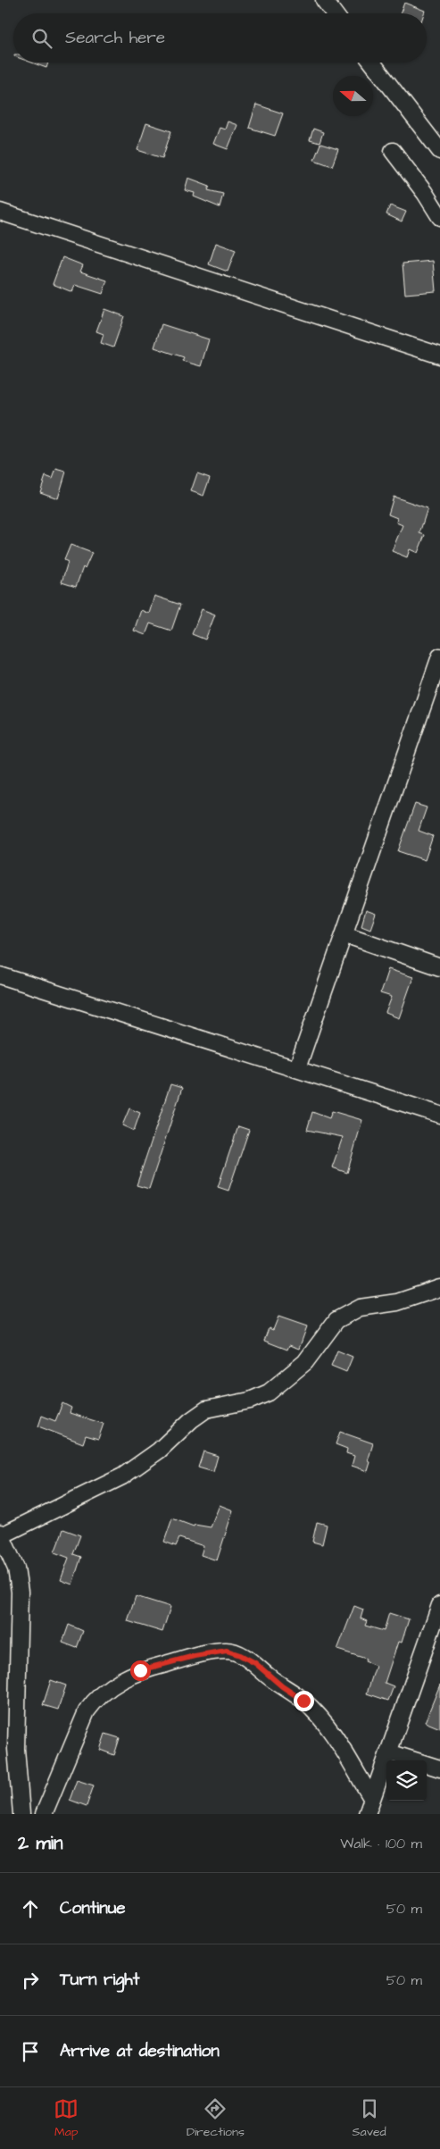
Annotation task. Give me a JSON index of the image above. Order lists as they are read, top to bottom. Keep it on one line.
{"north":"left","page":{"search":"Search here","heading":["2 min","Walk · 100 m"],"list":[["Continue","50 m"],["Turn right","50 m"],"Arrive at destination"],"nav":["Map","Directions","Saved"]}}
